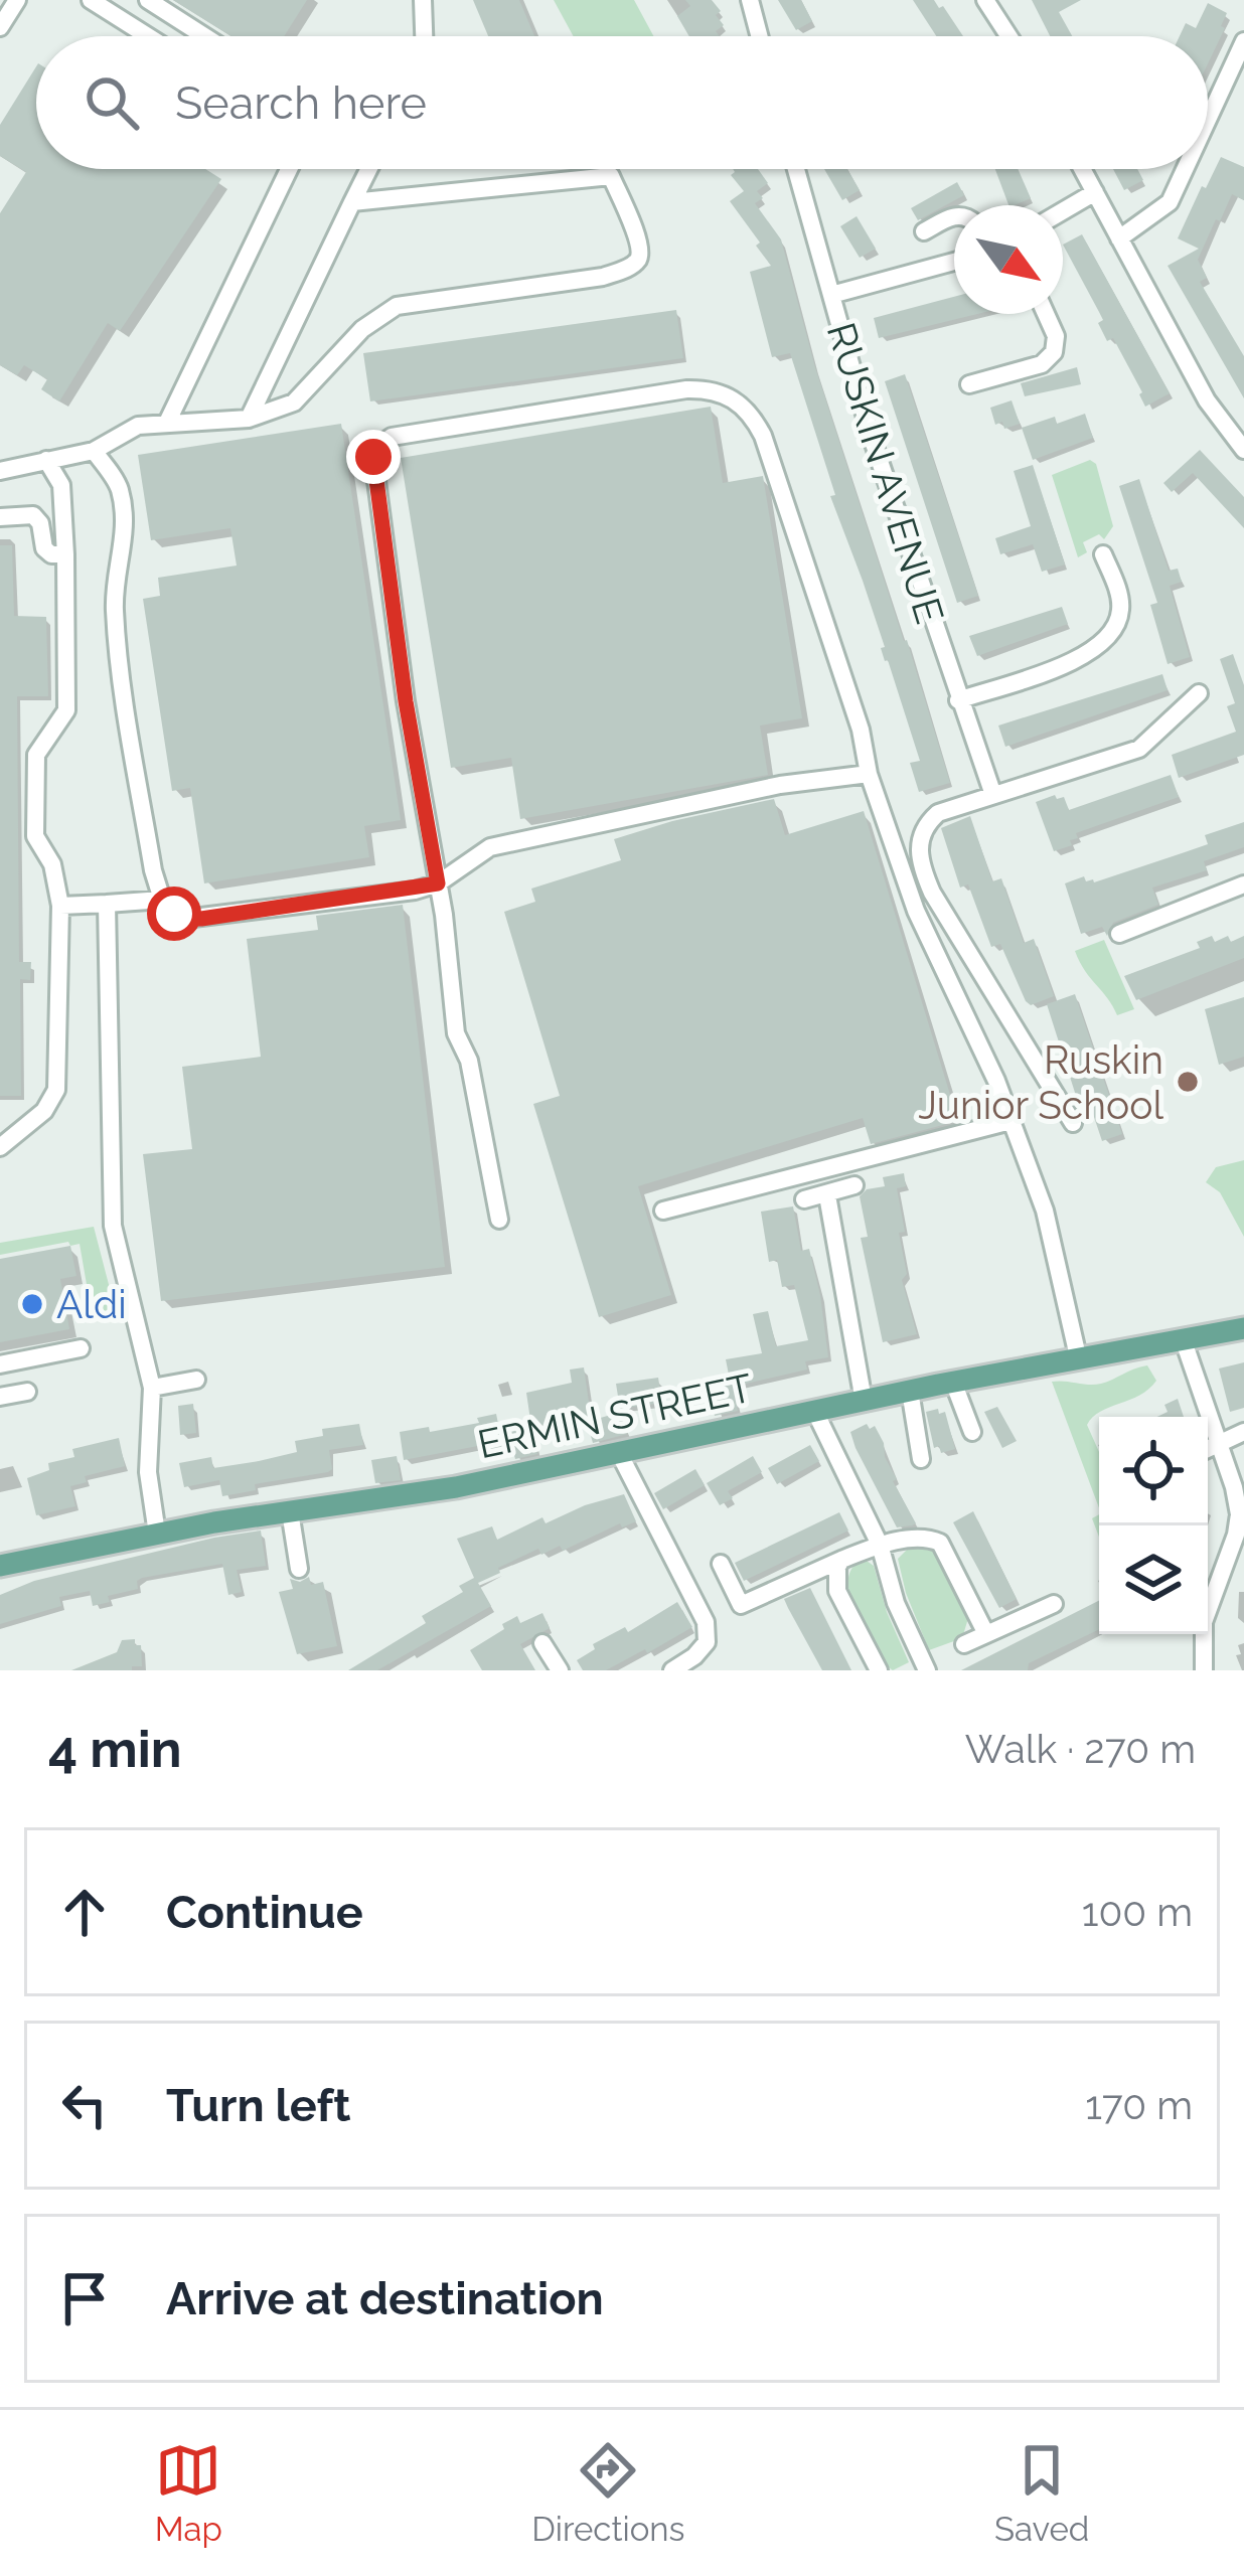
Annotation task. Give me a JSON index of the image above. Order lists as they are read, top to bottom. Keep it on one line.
{"streets":{"main road":["ERMIN STREET"],"street":["RUSKIN AVENUE"]},"places":["Ruskin Junior School","Aldi"],"north":"bottom right","page":{"search":"Search here","heading":["4 min","Walk · 270 m"],"list":[["Continue","100 m"],["Turn left","170 m"],"Arrive at destination"],"nav":["Map","Directions","Saved"]}}
